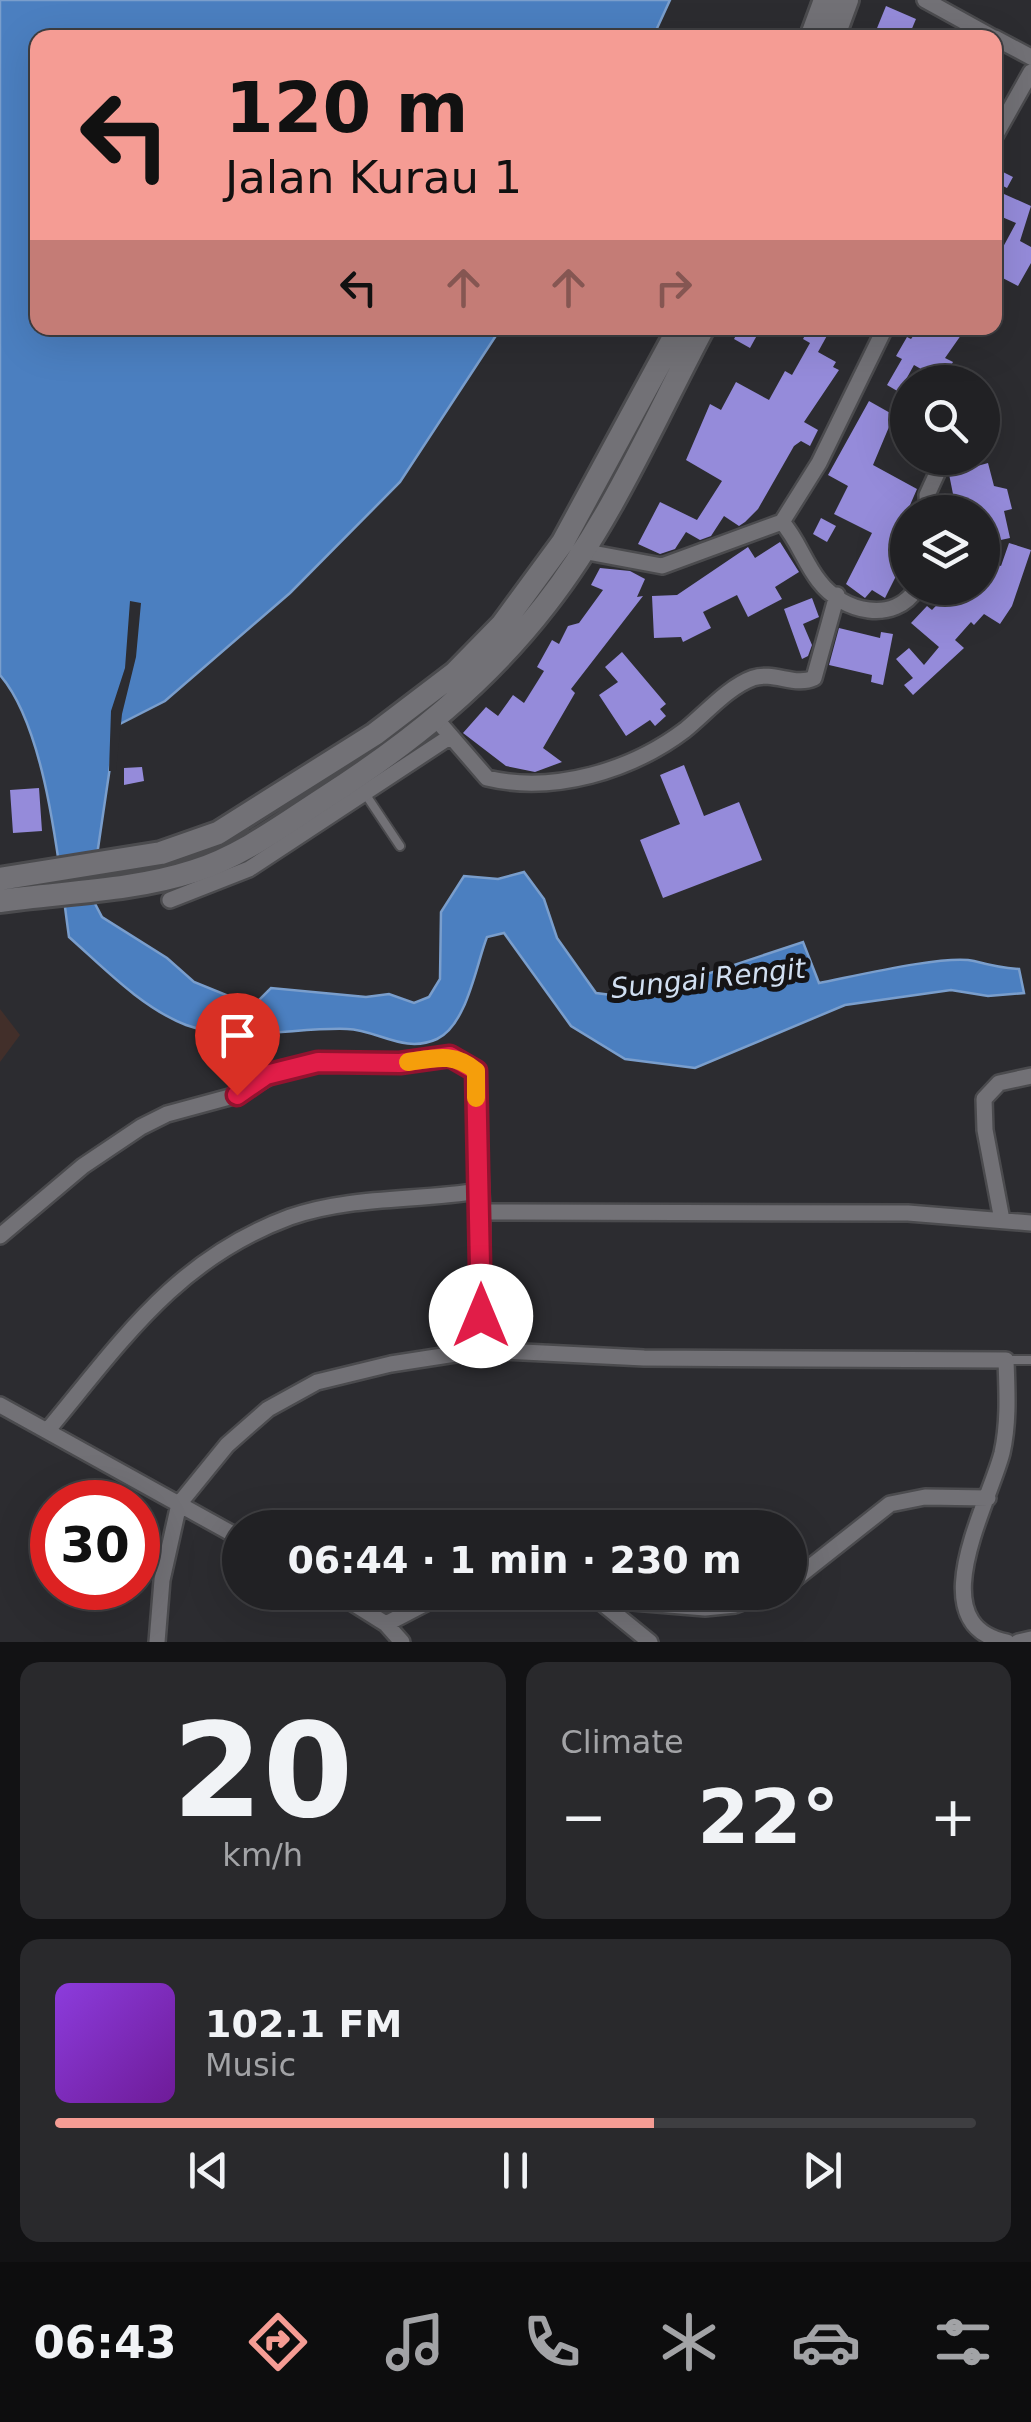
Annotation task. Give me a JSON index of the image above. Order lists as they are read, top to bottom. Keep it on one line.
{"water":["Sungai Rengit"],"page":{"turn":["120 m","Jalan Kurau 1"],"limit":"30","trip":"06:44 · 1 min · 230 m","tile":[["20","km/h"],"Climate"],"heat":["−","22°","+"],"song":["102.1 FM","Music"],"tabs":"06:43"}}
